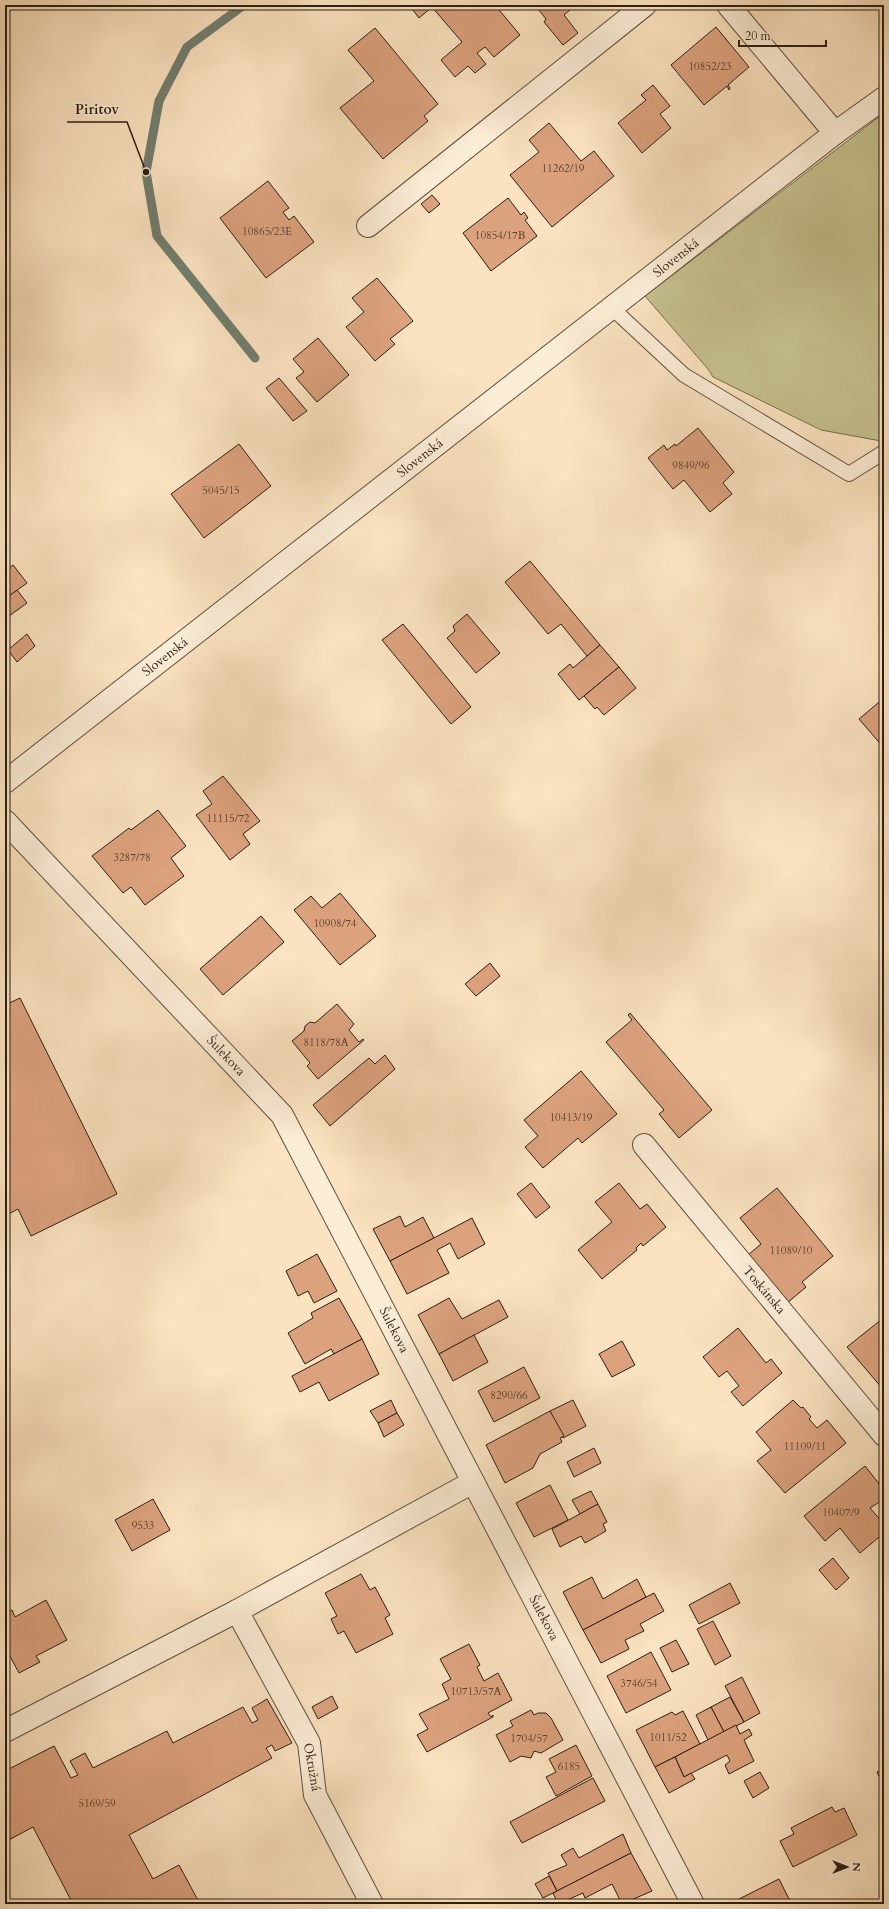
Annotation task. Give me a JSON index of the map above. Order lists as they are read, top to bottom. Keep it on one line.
{"streets":{"street":["Slovenská","Šulekova","Toskánska","Okružná"]},"places":["Piritov"],"house_numbers":["10852/23","11262/19","10865/23E","10854/17B","9849/96","5045/15","11115/72","3287/78","10908/74","8118/78A","10413/19","11089/10","8290/66","11109/11","10407/9","9533","3746/54","10713/57A","1011/52","1704/57","6185","5169/59"],"scale_bar":"20 m","north":"right"}
